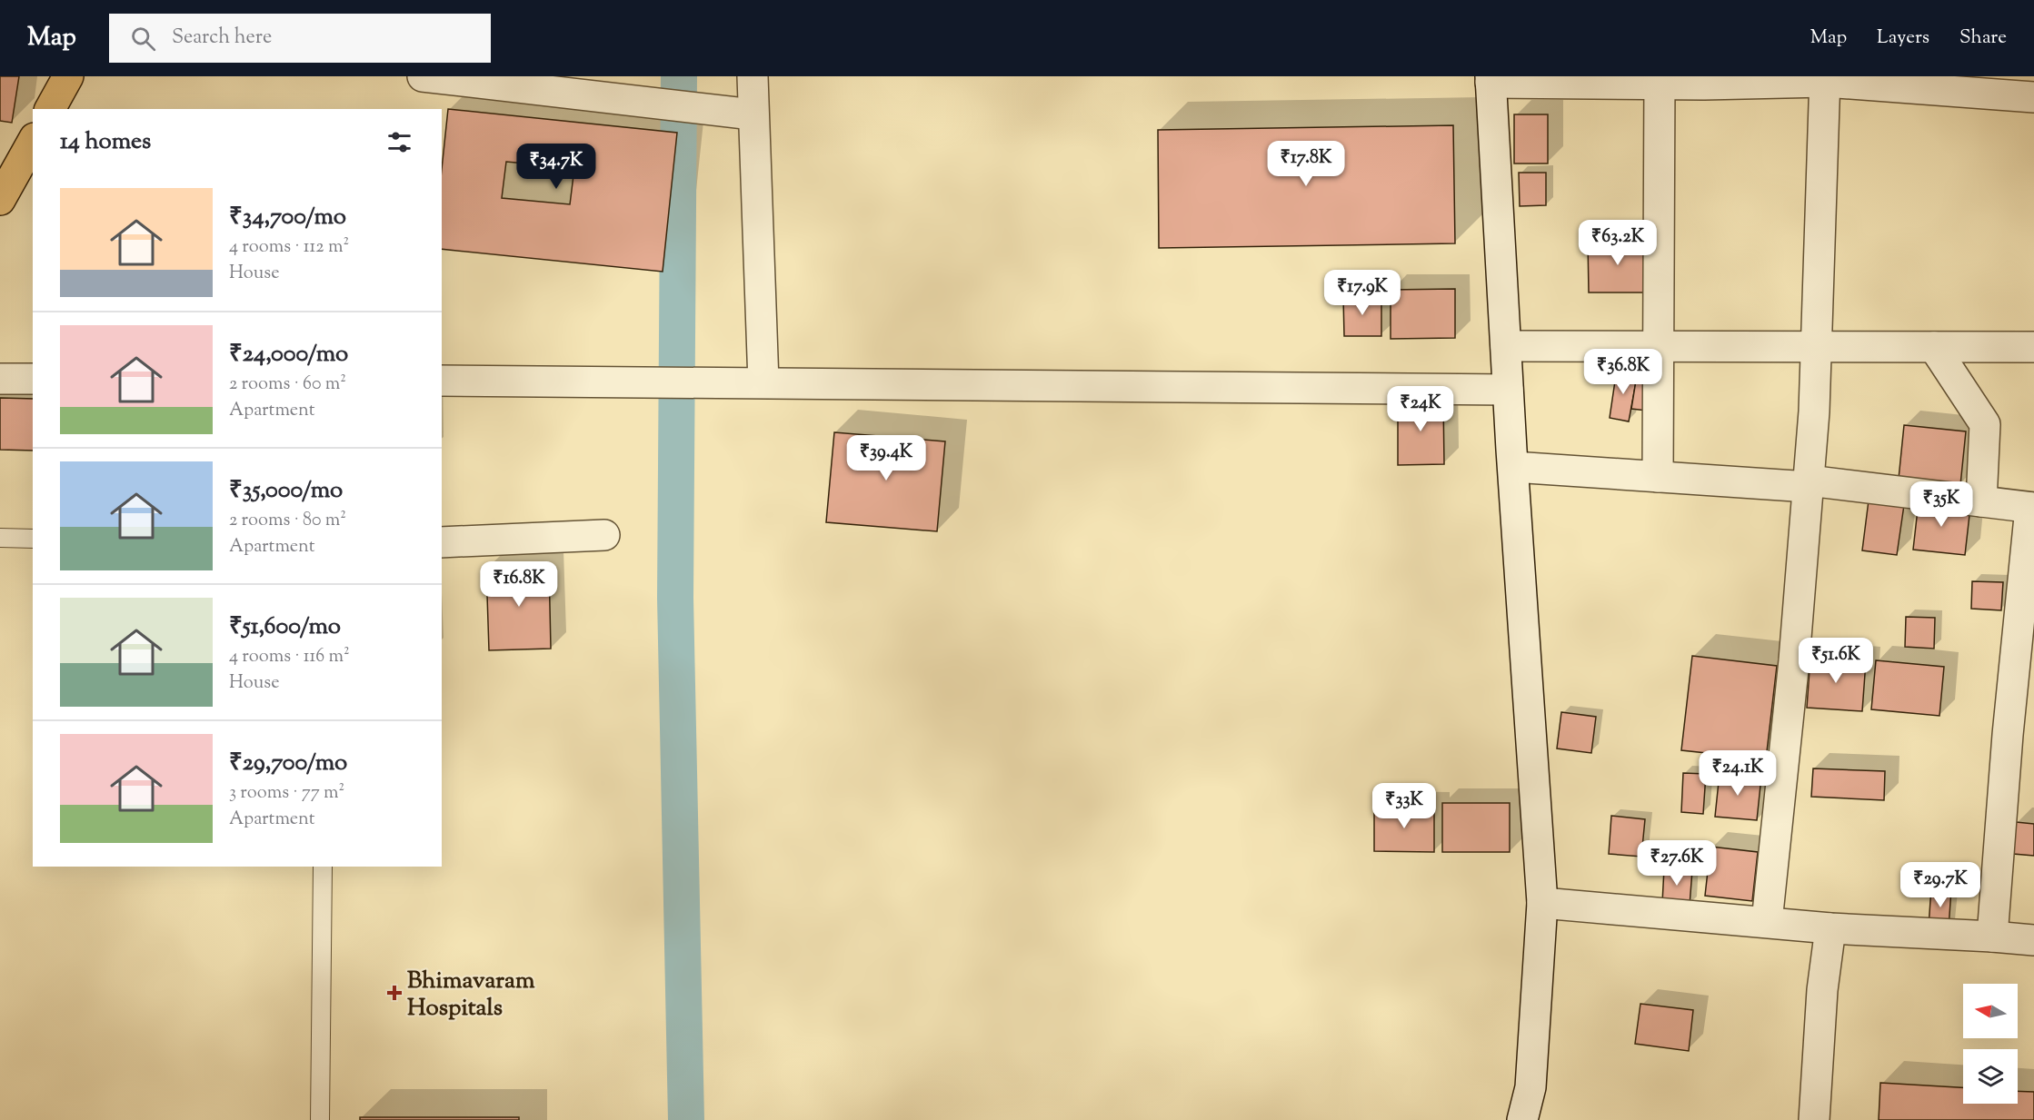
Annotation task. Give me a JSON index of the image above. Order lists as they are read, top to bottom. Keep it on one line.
{"places":{"health":["Bhimavaram Hospitals"]},"north":"left","page":{"header":"Map","search":"Search here","nav":["Map","Layers","Share"],"heading":"14 homes","price":["₹17.8K","₹34.7K","₹63.2K","₹17.9K","₹36.8K","₹24K","₹39.4K","₹35K","₹16.8K","₹51.6K","₹24.1K","₹33K","₹27.6K","₹29.7K"],"list":[{"name":"₹34,700/mo","note":"4 rooms · 112 m² · House"},{"name":"₹24,000/mo","note":"2 rooms · 60 m² · Apartment"},{"name":"₹35,000/mo","note":"2 rooms · 80 m² · Apartment"},{"name":"₹51,600/mo","note":"4 rooms · 116 m² · House"},{"name":"₹29,700/mo","note":"3 rooms · 77 m² · Apartment"}]}}
